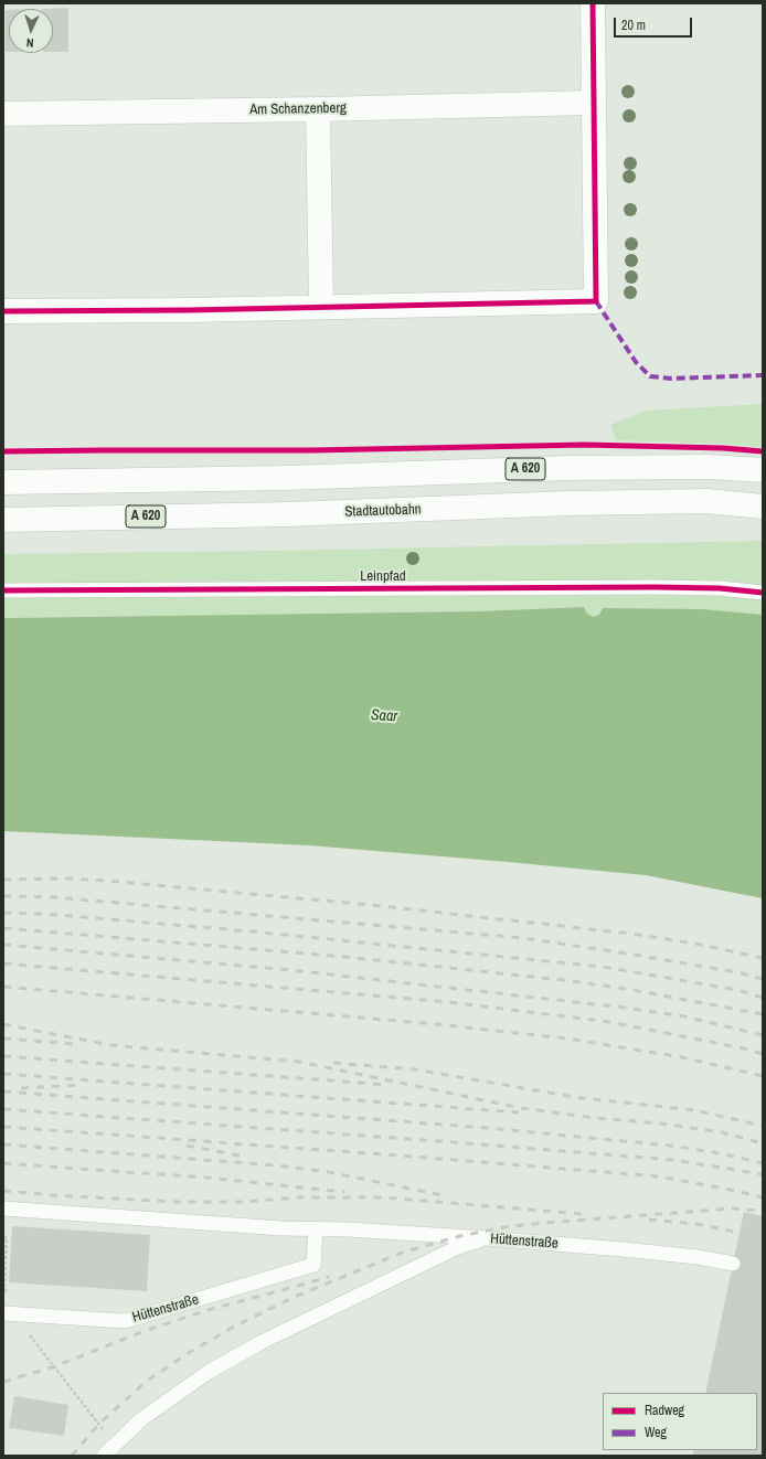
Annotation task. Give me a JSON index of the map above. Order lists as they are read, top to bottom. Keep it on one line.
{"streets":{"main road":["Am Schanzenberg","A 620","Stadtautobahn"],"lane":["Leinpfad","Hüttenstraße"]},"water":["Saar"],"legend":["Radweg","Weg"],"scale_bar":"20 m","north":"bottom"}
